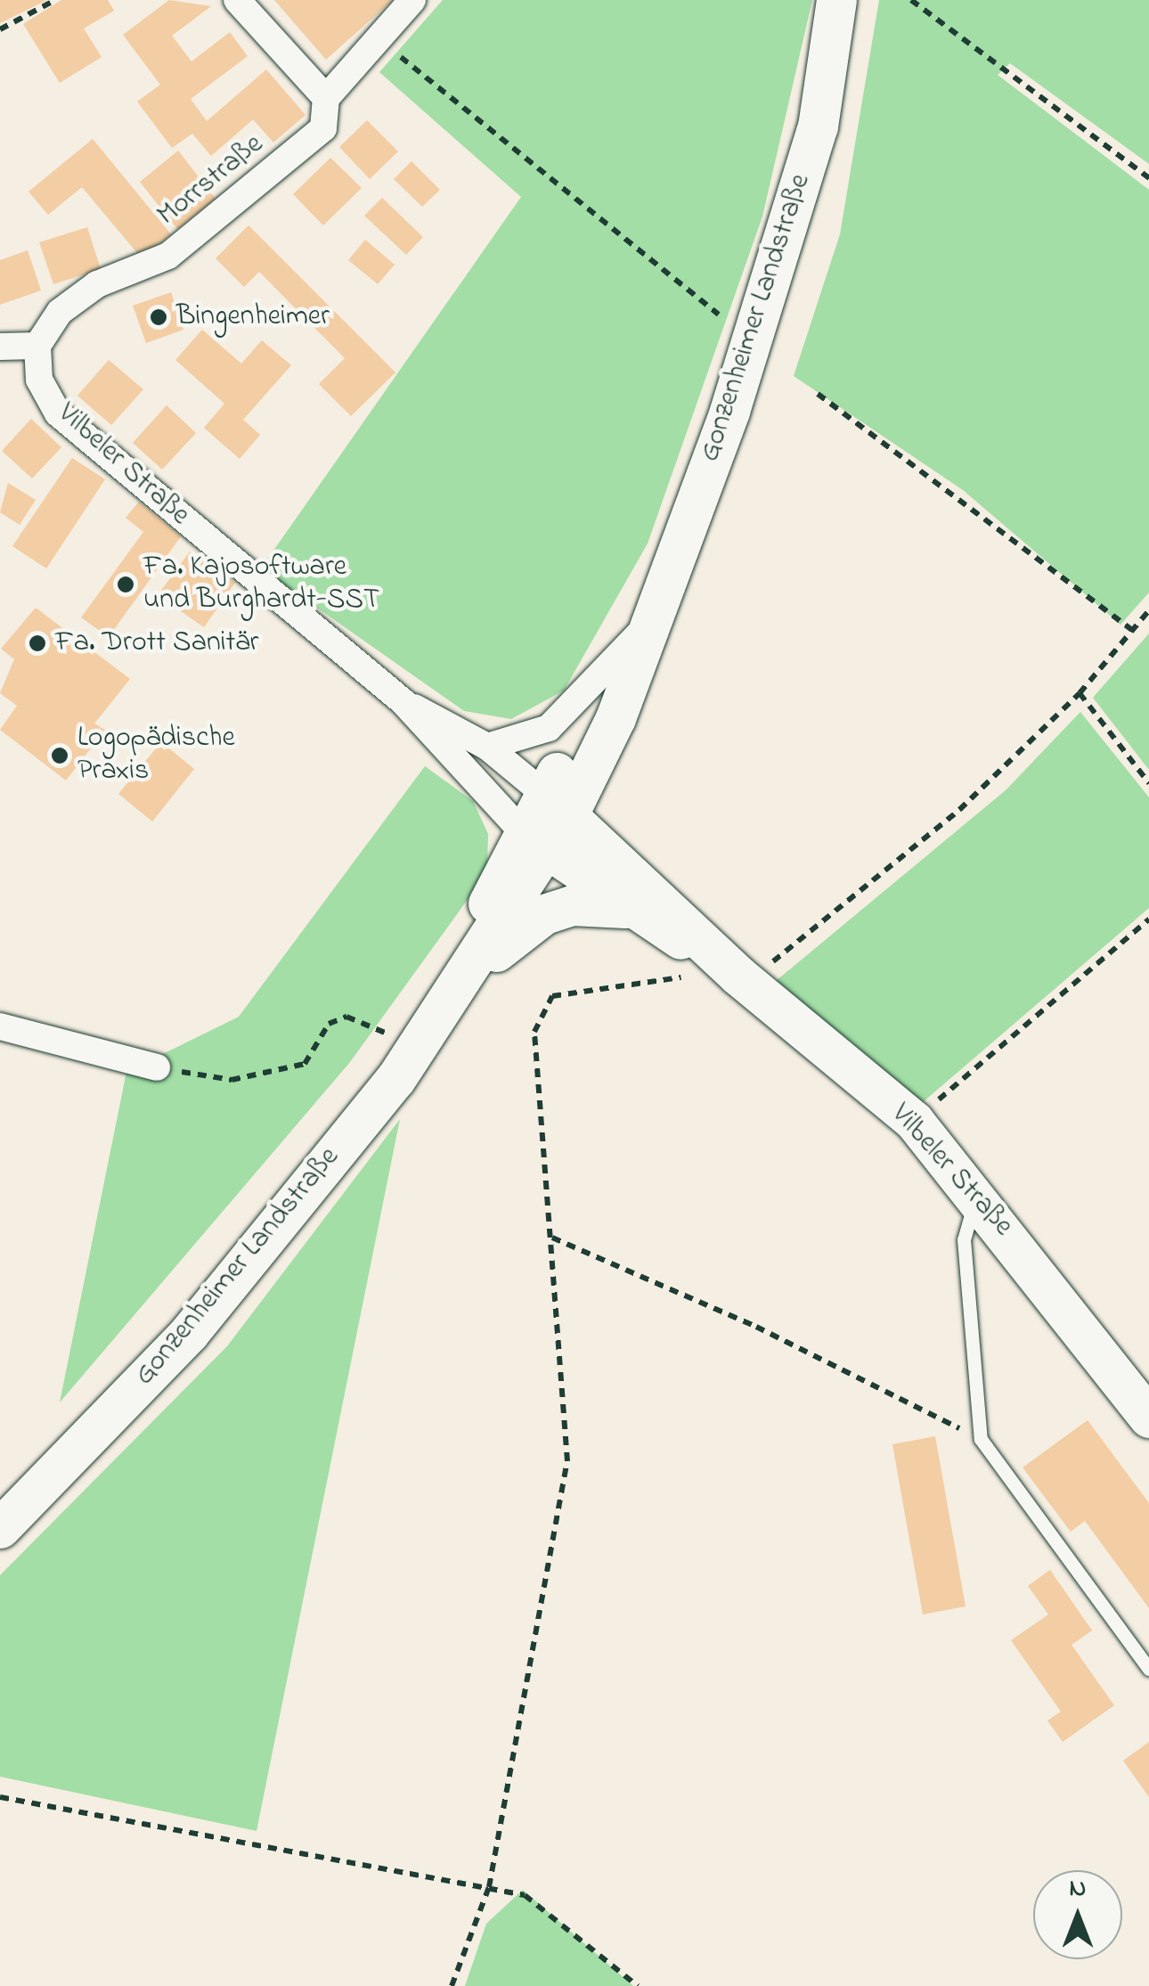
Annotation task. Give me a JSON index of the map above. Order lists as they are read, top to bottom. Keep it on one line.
{"streets":{"street":["Morrstraße","Gonzenheimer Landstraße","Vilbeler Straße"]},"crossings":[["Morrstraße","Vilbeler Straße"],["Gonzenheimer Landstraße","Vilbeler Straße"]],"places":["Bingenheimer","Fa. Kajosoftware und Burghardt-SST","Fa. Drott Sanitär","Logopädische Praxis"],"north":"top"}
